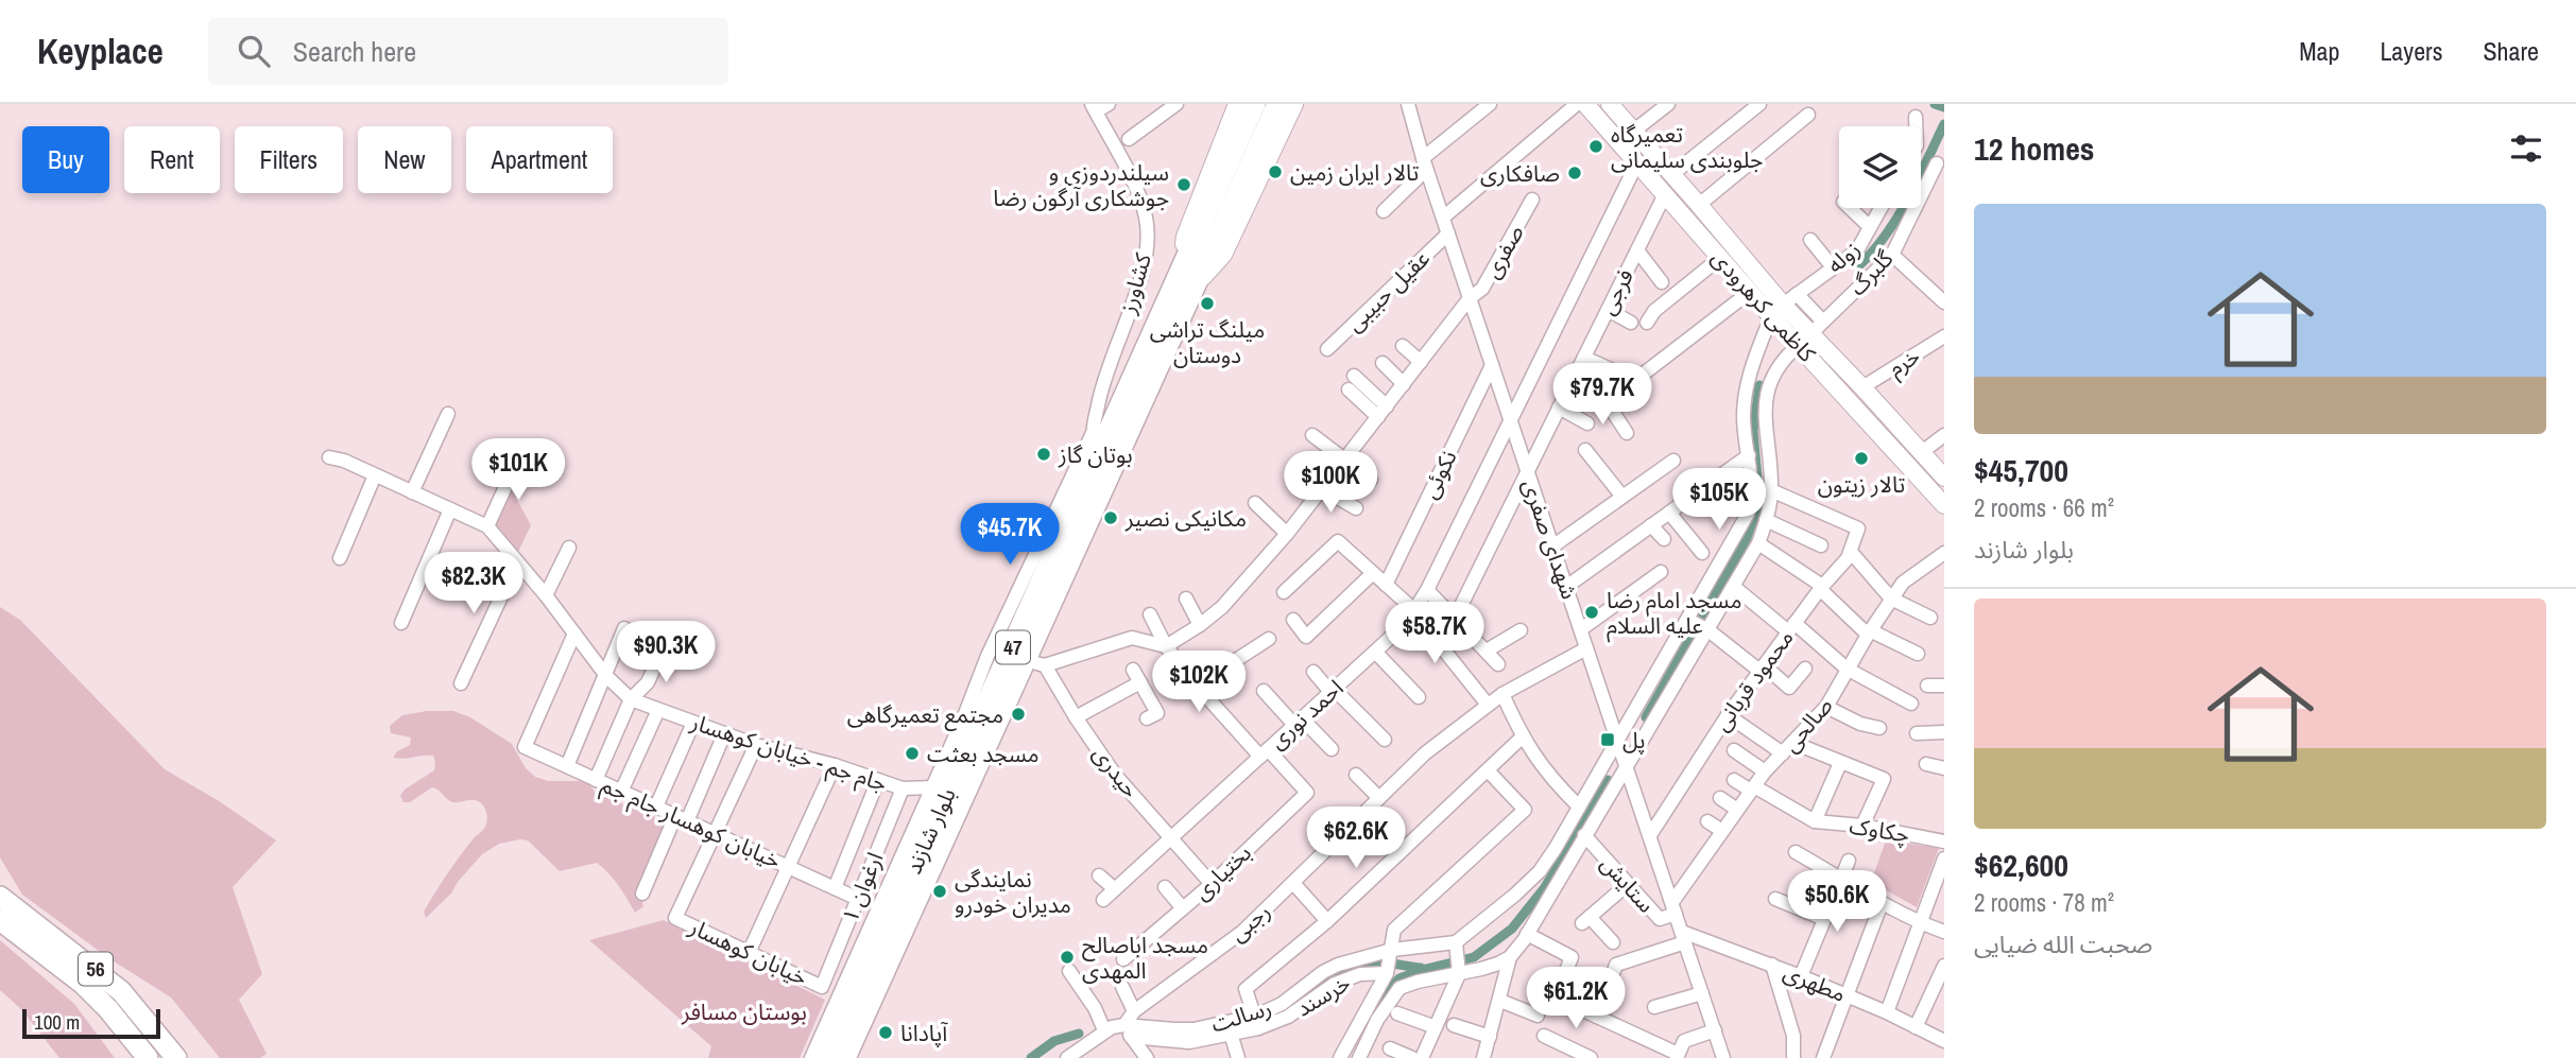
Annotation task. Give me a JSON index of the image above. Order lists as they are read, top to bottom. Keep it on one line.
{"streets":{"highway":["47","بلوار شازند","56"],"main road":["کاظمی کرهرودی"],"street":["صفری","زوله","گلبرگ","کشاورز","عقیل حبیبی","فرجی","خرم","نکوئی","شهدای صفری","محمود قربانی","احمد نوری","صالحی","جام جم - خیابان کوهسار","حیدری","خیابان کوهسار جام جم","چکاوک","بختیاری","ستایش","ارغوان ۱","رجبی","خیابان کوهسار","مطهری","خرسند","رسالت"]},"crossings":[["صفری","شهدای صفری"],["زوله","کاظمی کرهرودی"],["گلبرگ","کاظمی کرهرودی"],["کشاورز","بلوار شازند"],["عقیل حبیبی","شهدای صفری"],["فرجی","کاظمی کرهرودی"],["فرجی","شهدای صفری"],["فرجی","رجبی"],["کاظمی کرهرودی","خرم"],["کاظمی کرهرودی","احمد نوری"],["نکوئی","شهدای صفری"],["شهدای صفری","محمود قربانی"],["شهدای صفری","احمد نوری"],["شهدای صفری","صالحی"],["شهدای صفری","ستایش"],["شهدای صفری","رجبی"],["شهدای صفری","مطهری"],["47","بلوار شازند"],["احمد نوری","حیدری"],["احمد نوری","بختیاری"],["صالحی","ستایش"],["جام جم - خیابان کوهسار","خیابان کوهسار جام جم"],["جام جم - خیابان کوهسار","ارغوان ۱"],["حیدری","بلوار شازند"],["حیدری","بختیاری"],["خیابان کوهسار جام جم","ارغوان ۱"],["خیابان کوهسار جام جم","خیابان کوهسار"],["ارغوان ۱","خیابان کوهسار"],["رجبی","خرسند"],["رجبی","رسالت"],["خرسند","رسالت"]],"parks":["بوستان مسافر"],"places":{"other":["تعمیرگاه جلوبندی سلیمانی","تالار ایران زمین","صافکاری","سیلندردوزی و جوشکاری آرگون رضا","میلنگ تراشی دوستان","بوتان گاز","تالار زیتون","مکانیکی نصیر","مسجد امام رضا علیه السلام","مجتمع تعمیرگاهی","مسجد بعثت","نمایندگی مدیران خودرو","مسجد اباصالح المهدی","آپادانا"],"transit":["پل"]},"scale_bar":"100 m","page":{"header":"Keyplace","search":"Search here","nav":["Map","Layers","Share"],"heading":"12 homes","chip":["Buy","Rent","Filters","New","Apartment"],"list":[{"name":"$45,700","note":"2 rooms · 66 m² · بلوار شازند"},{"name":"$62,600","note":"2 rooms · 78 m² · صحبت الله ضیایی"}],"price":["$79.7K","$101K","$100K","$105K","$45.7K","$82.3K","$58.7K","$90.3K","$102K","$62.6K","$50.6K","$61.2K"],"scale":"100 m"}}
